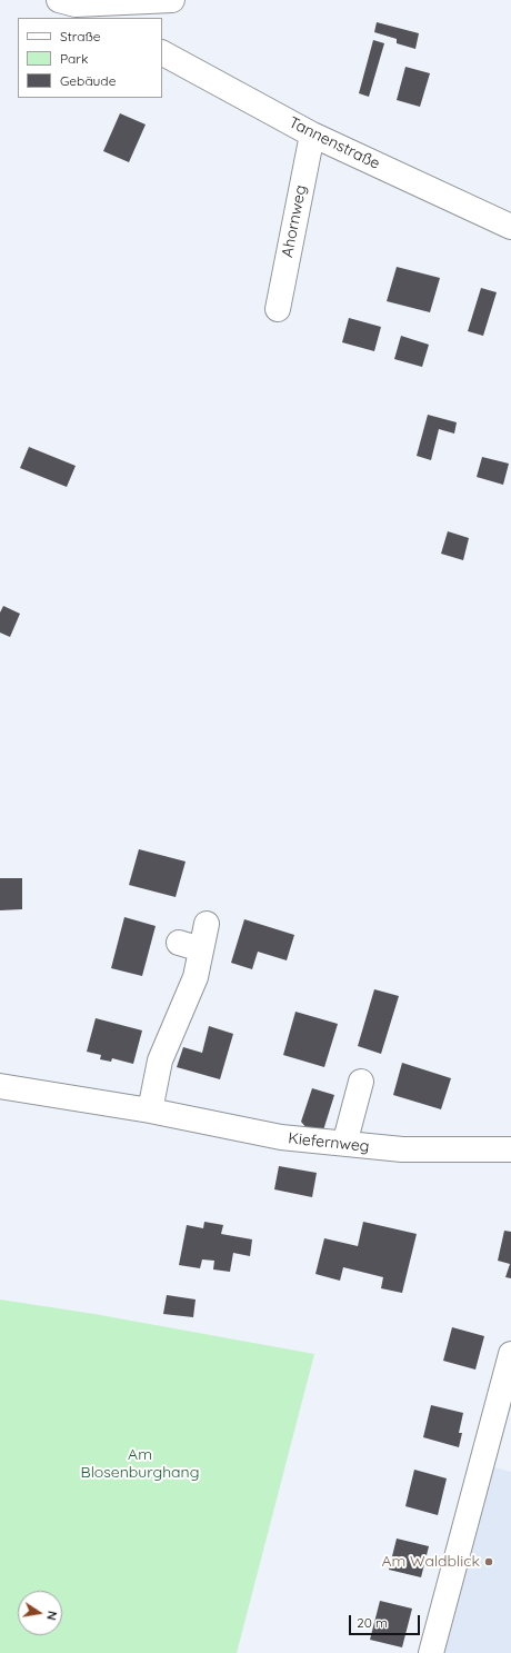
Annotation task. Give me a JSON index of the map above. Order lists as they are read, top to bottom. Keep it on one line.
{"streets":{"street":["Tannenstraße","Ahornweg","Kiefernweg"]},"crossings":[["Tannenstraße","Ahornweg"]],"parks":["Am Blosenburghang"],"places":["Am Waldblick"],"legend":["Straße","Park","Gebäude"],"scale_bar":"20 m","north":"right"}
